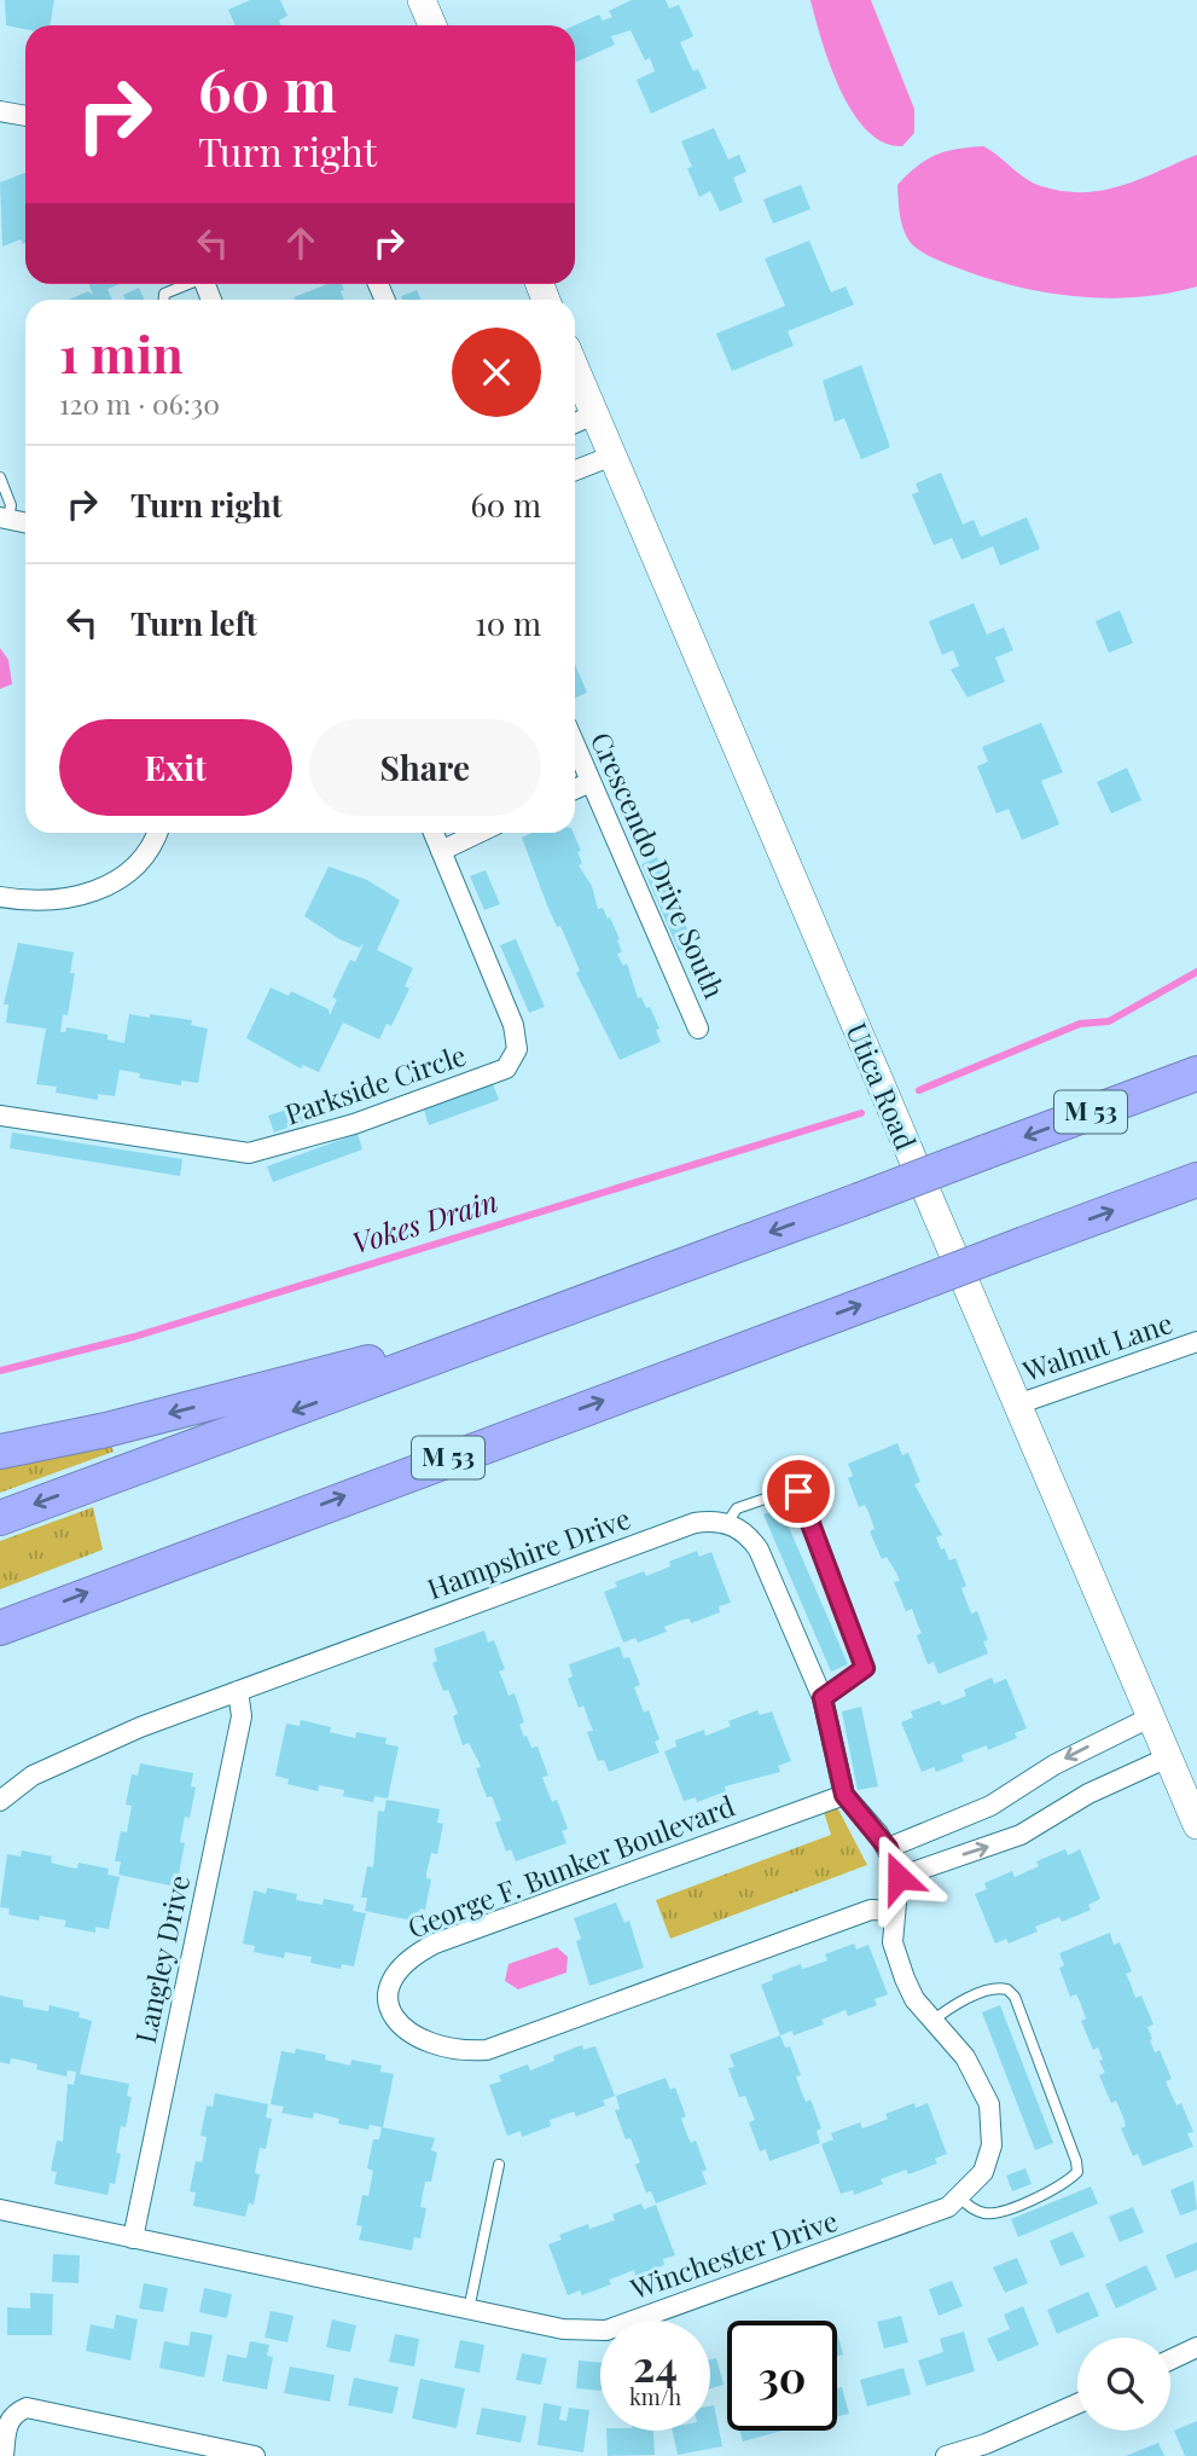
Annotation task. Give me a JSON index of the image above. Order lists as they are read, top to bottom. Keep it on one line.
{"streets":{"highway":["M 53"],"street":["Crescendo Drive South","Parkside Circle","Utica Road","Walnut Lane","Hampshire Drive","George F. Bunker Boulevard","Langley Drive","Winchester Drive"]},"crossings":[["Utica Road","Walnut Lane"],["Hampshire Drive","Langley Drive"],["George F. Bunker Boulevard","Winchester Drive"],["Langley Drive","Winchester Drive"]],"water":["Vokes Drain"],"page":{"turn":["60 m","Turn right"],"heading":["1 min","120 m · 06:30"],"list":[{"name":"Turn right","value":"60 m"},{"name":"Turn left","value":"10 m"}],"buttons":["Exit","Share"],"speed":"24 km/h","limit":"30"}}
